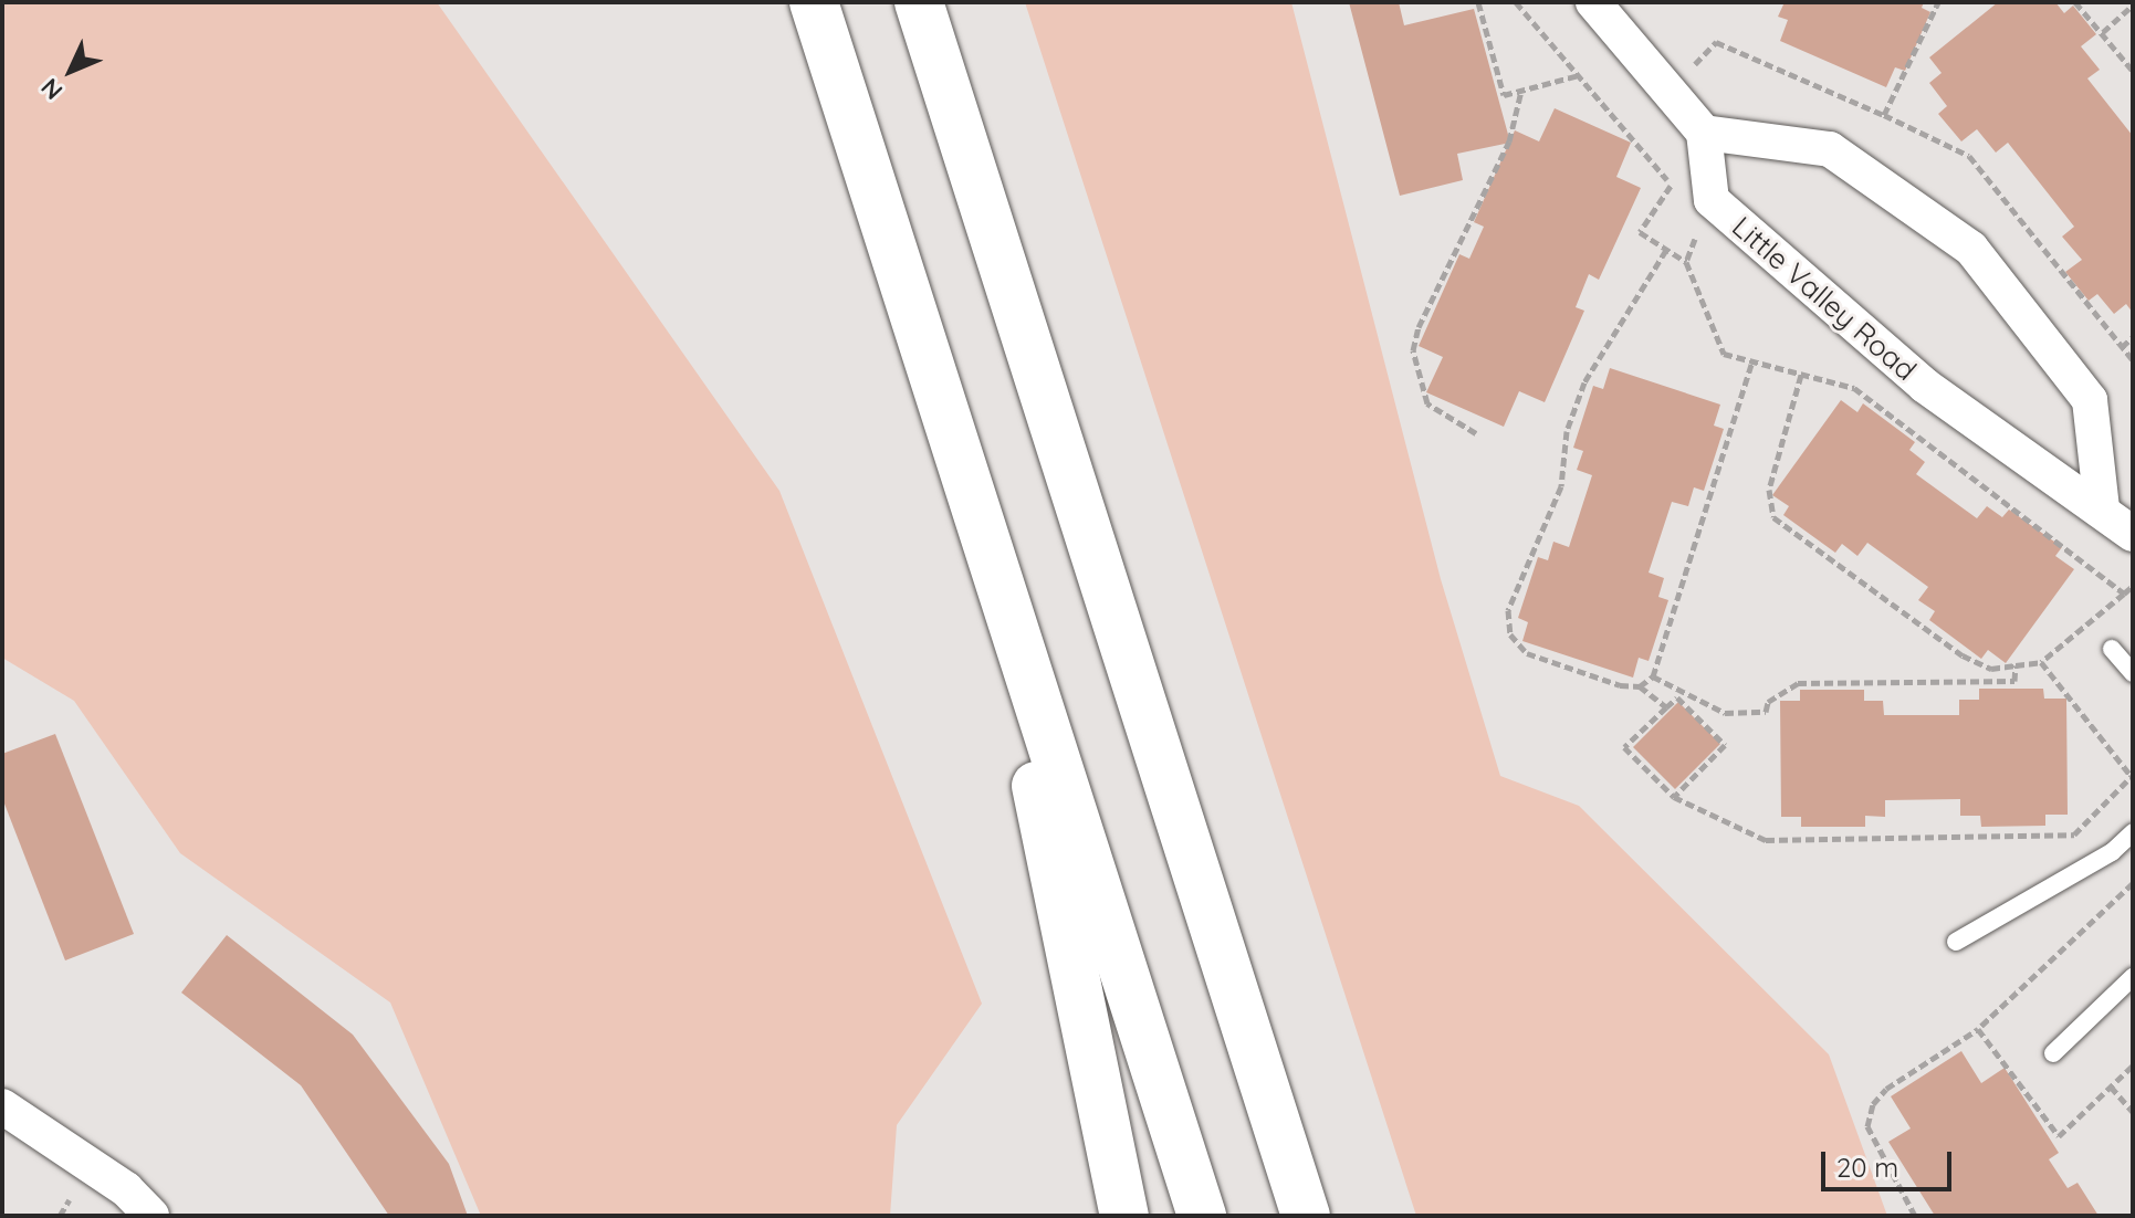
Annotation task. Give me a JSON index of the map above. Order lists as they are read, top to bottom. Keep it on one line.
{"streets":{"street":["Little Valley Road"]},"scale_bar":"20 m","north":"bottom left"}
